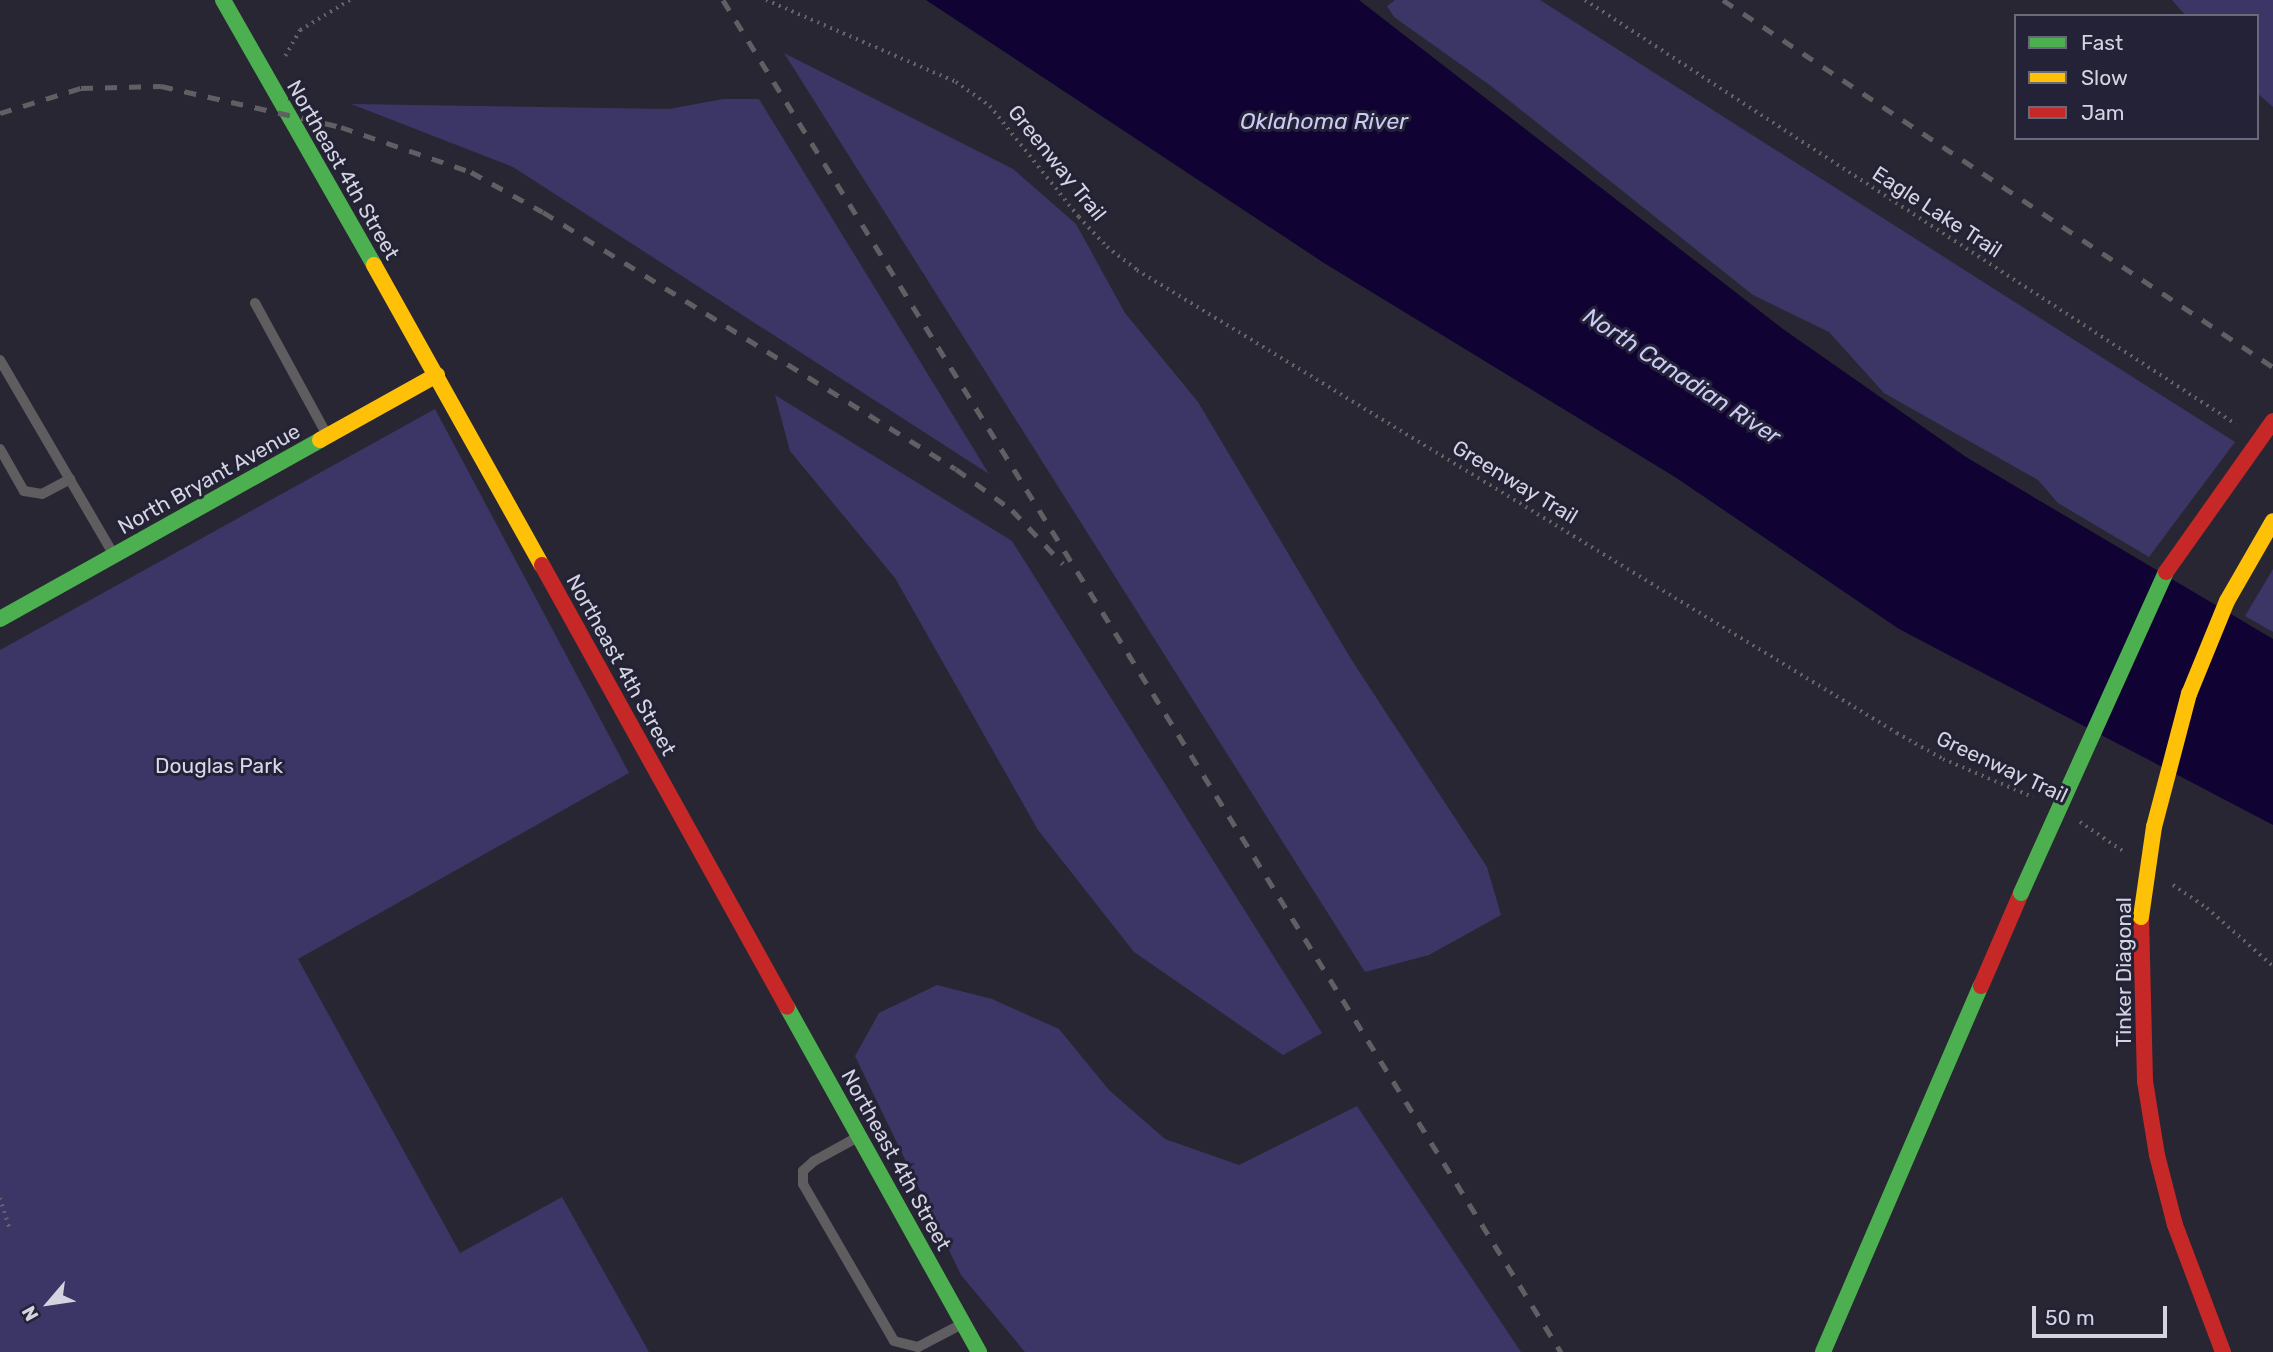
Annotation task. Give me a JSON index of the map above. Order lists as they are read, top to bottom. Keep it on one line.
{"streets":{"main road":["Northeast 4th Street","North Bryant Avenue","Tinker Diagonal"],"path":["Greenway Trail","Eagle Lake Trail"]},"crossings":[["Northeast 4th Street","North Bryant Avenue"]],"water":["Oklahoma River","North Canadian River"],"parks":["Douglas Park"],"legend":["Fast","Slow","Jam"],"scale_bar":"50 m","north":"bottom left"}
